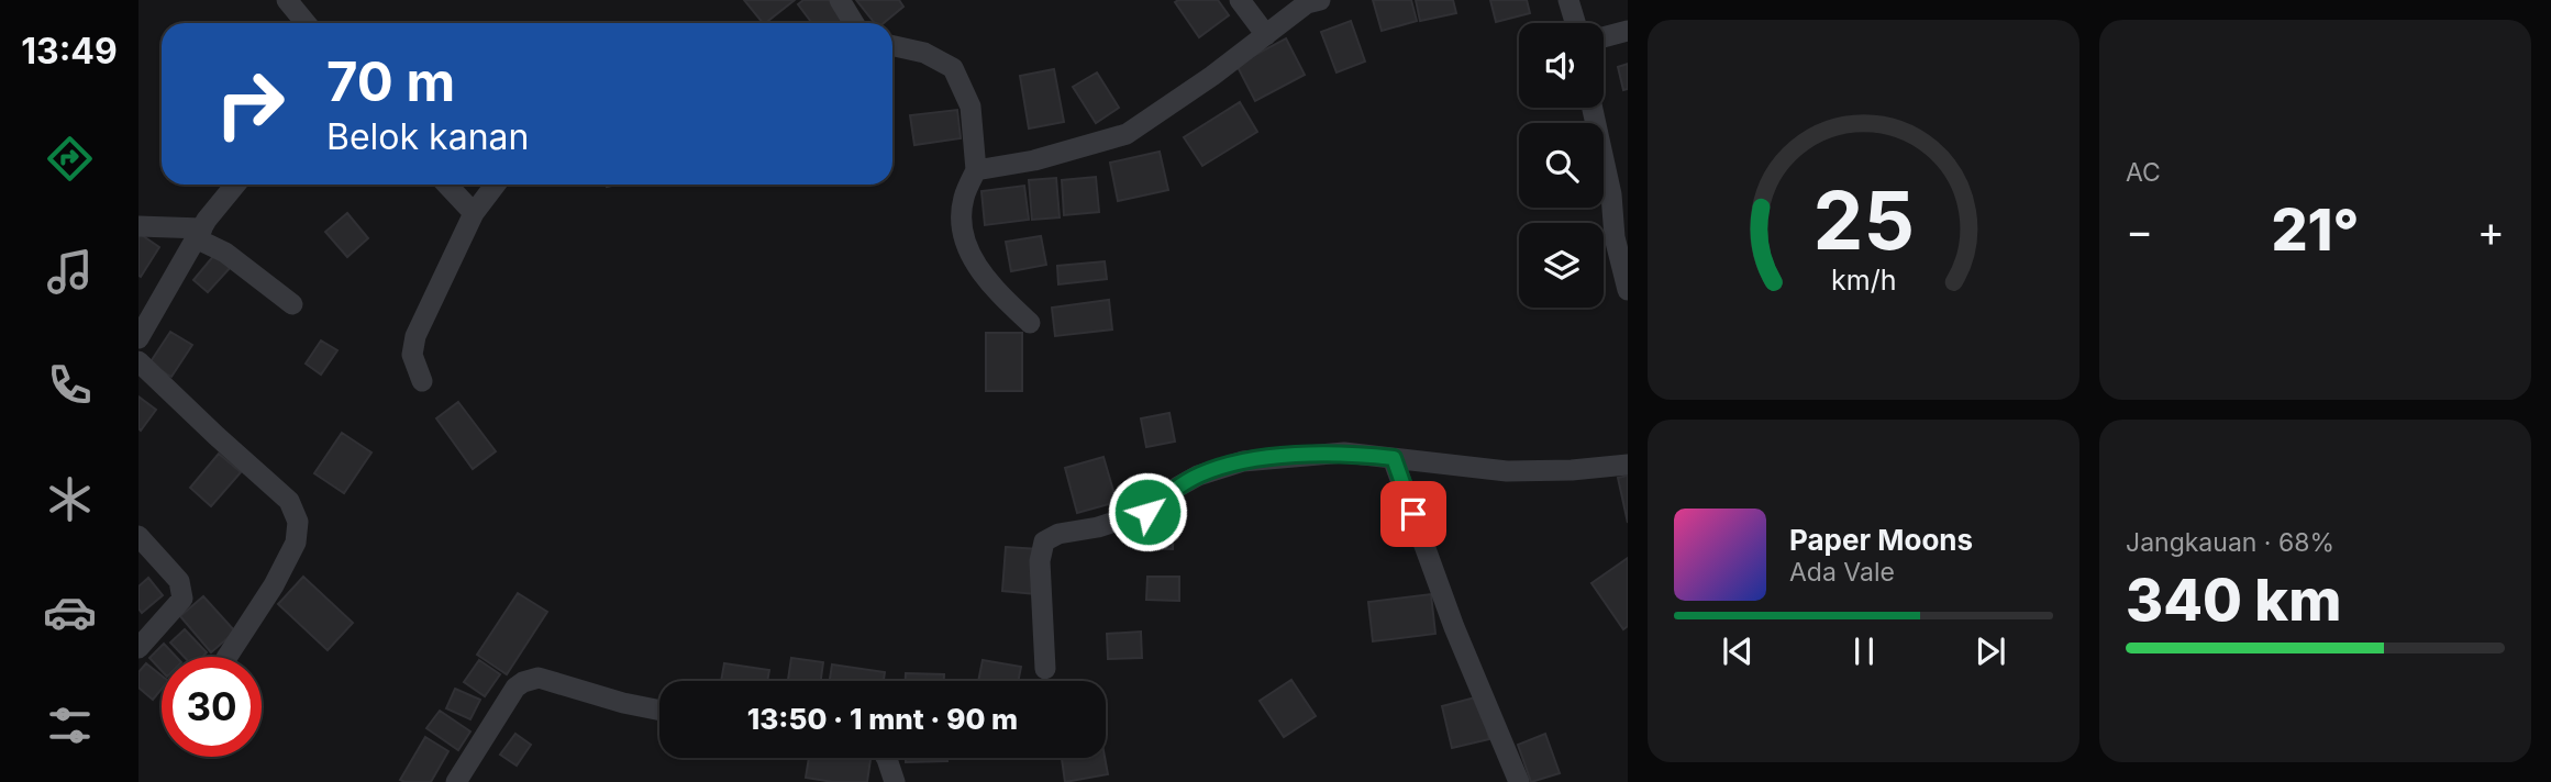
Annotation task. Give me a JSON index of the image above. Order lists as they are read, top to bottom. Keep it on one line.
{"page":{"tabs":"13:49","tile":["AC",["Jangkauan · 68%","340 km"]],"turn":["70 m","Belok kanan"],"heat":["−","21°","+"],"song":["Paper Moons","Ada Vale"],"limit":"30","trip":"13:50 · 1 mnt · 90 m","gauge":["25","km/h"]}}
